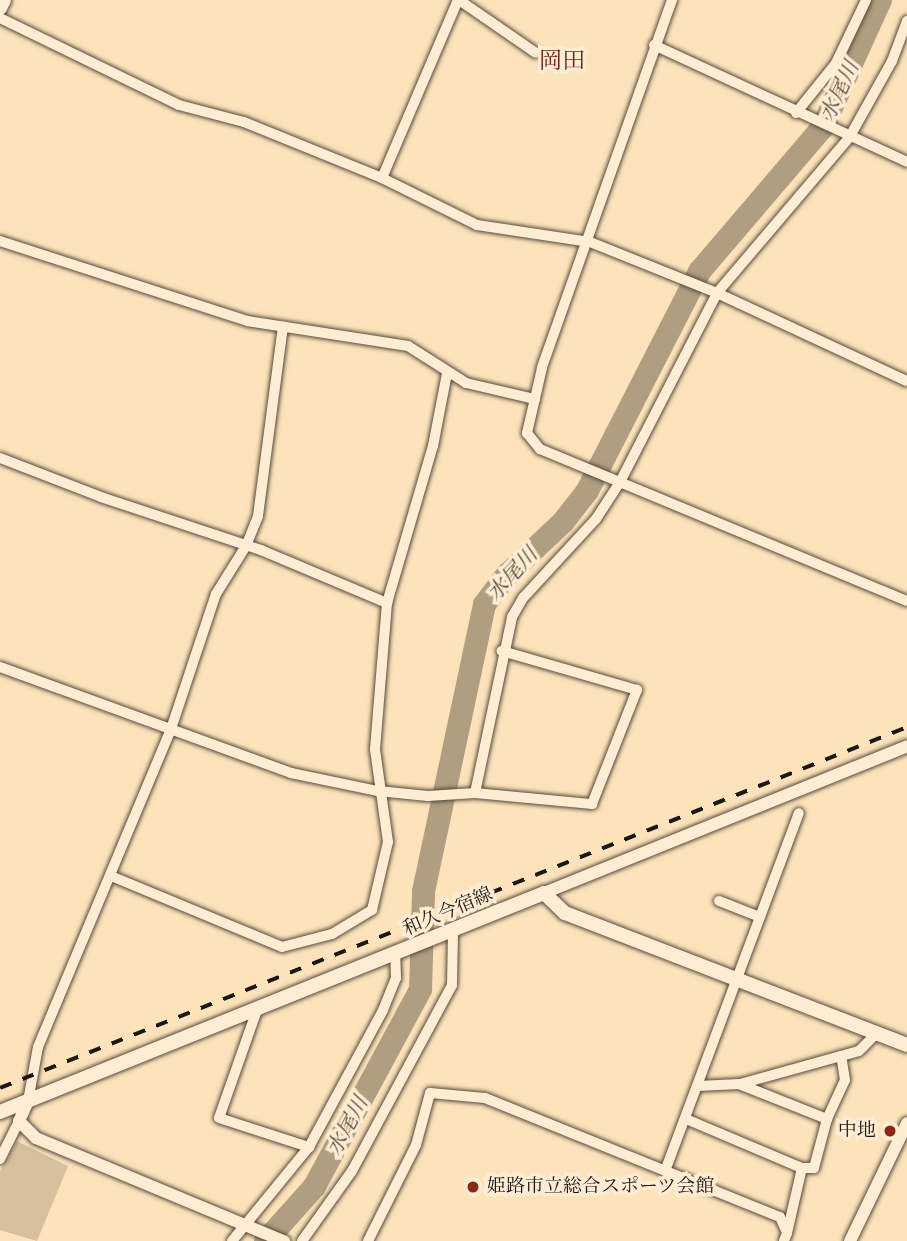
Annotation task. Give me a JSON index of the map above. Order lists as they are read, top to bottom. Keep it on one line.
{"streets":{"main road":["和久今宿線"]},"districts":["岡田"],"water":["水尾川"],"places":["中地","姫路市立総合スポーツ会館"]}
